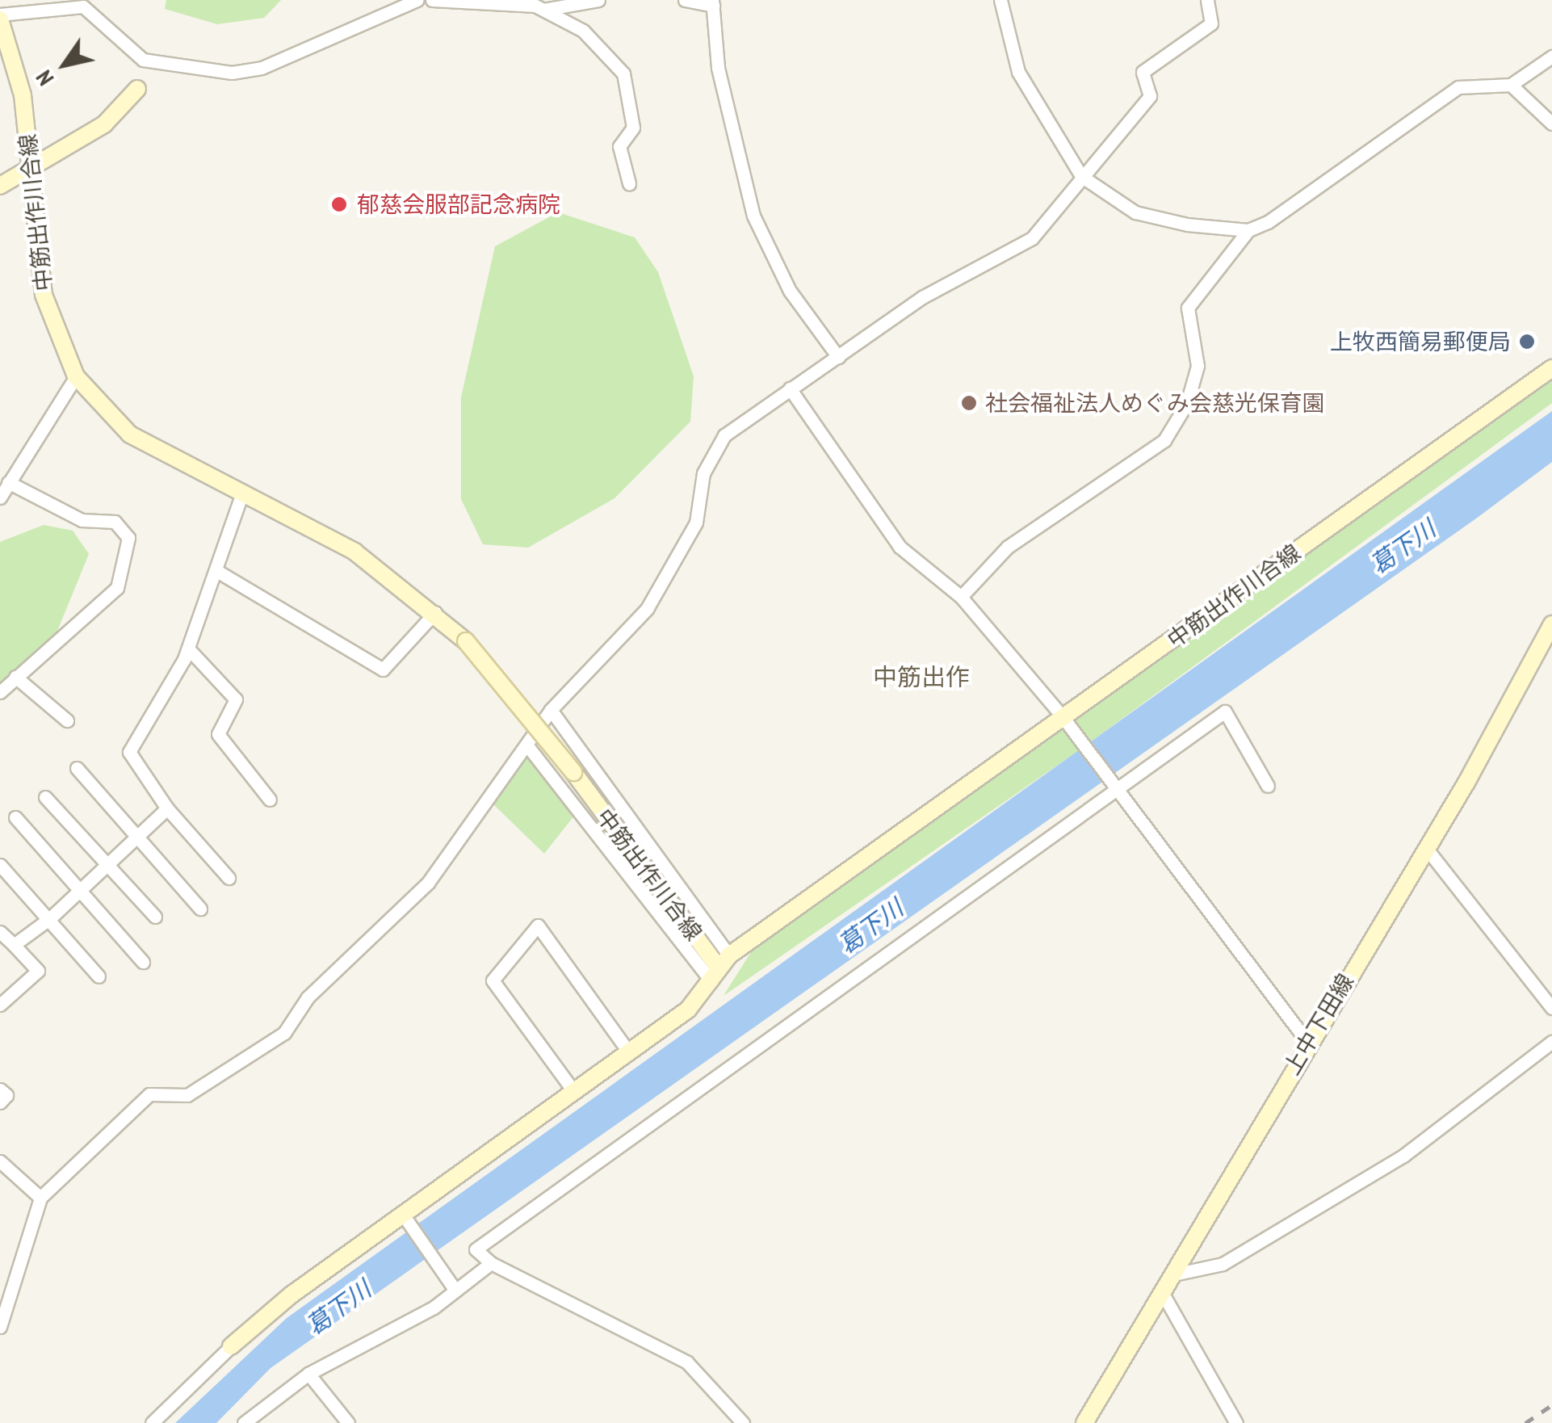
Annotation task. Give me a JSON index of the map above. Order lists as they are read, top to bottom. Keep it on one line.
{"streets":{"main road":["中筋出作川合線","上中下田線"]},"districts":["中筋出作"],"water":["葛下川"],"places":["郁慈会服部記念病院","上牧西簡易郵便局","社会福祉法人めぐみ会慈光保育園"],"north":"bottom left"}
